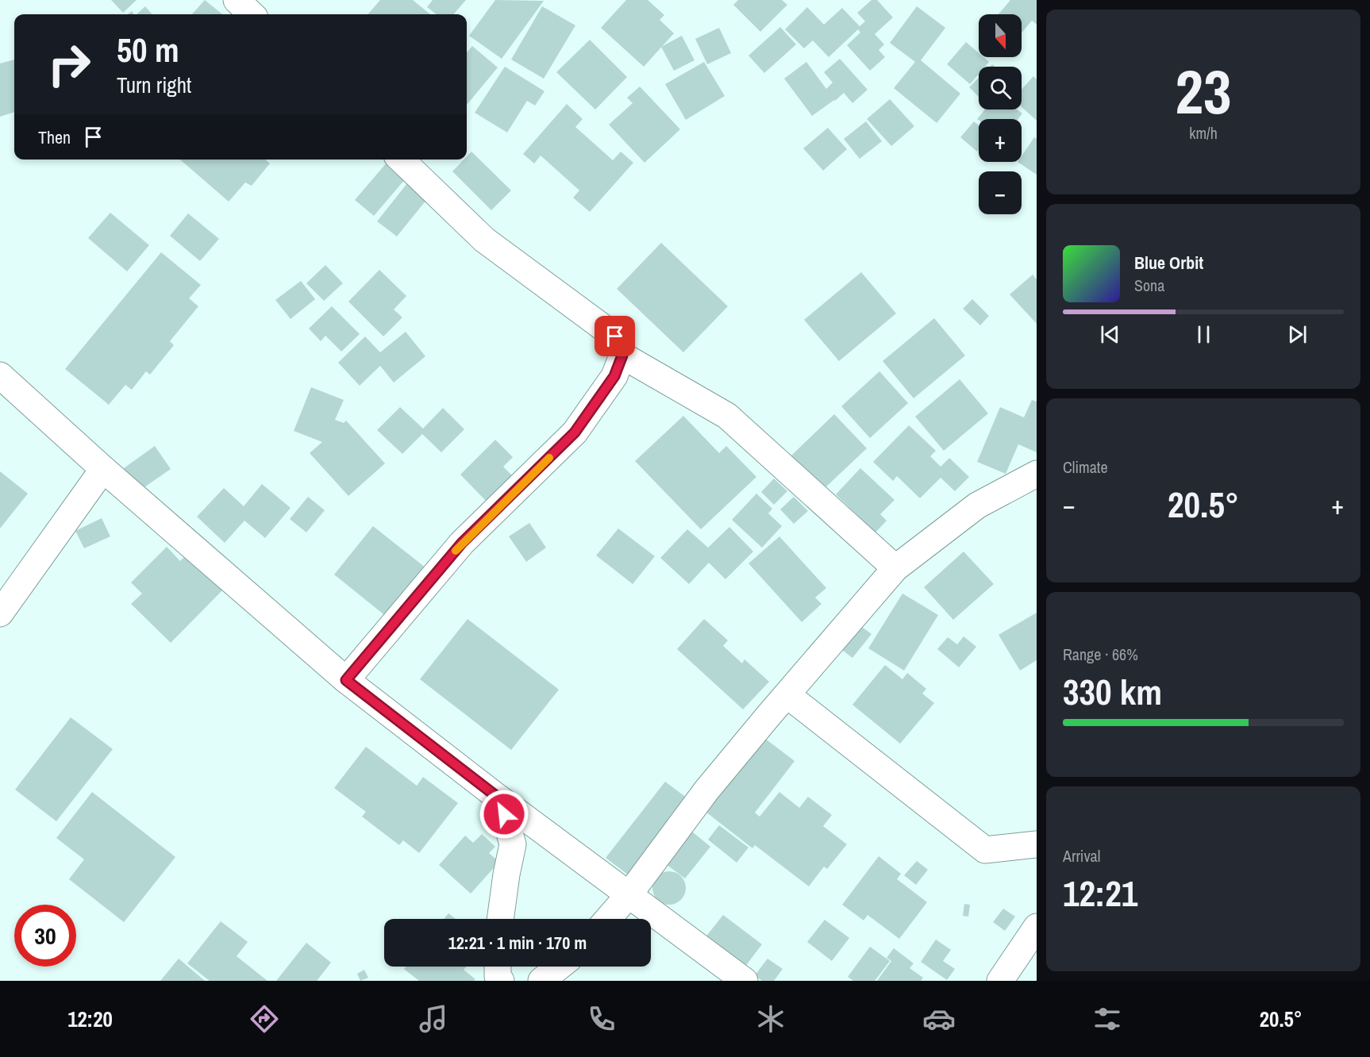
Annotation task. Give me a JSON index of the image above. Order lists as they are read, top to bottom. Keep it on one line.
{"north":"bottom","page":{"tile":[["23","km/h"],"Climate",["Range · 66%","330 km"],["Arrival","12:21"]],"map_buttons":["+","−"],"turn":["50 m","Turn right"],"then":"Then","song":["Blue Orbit","Sona"],"heat":["−","20.5°","+"],"limit":"30","trip":"12:21 · 1 min · 170 m","tabs":["12:20","20.5°"]}}
